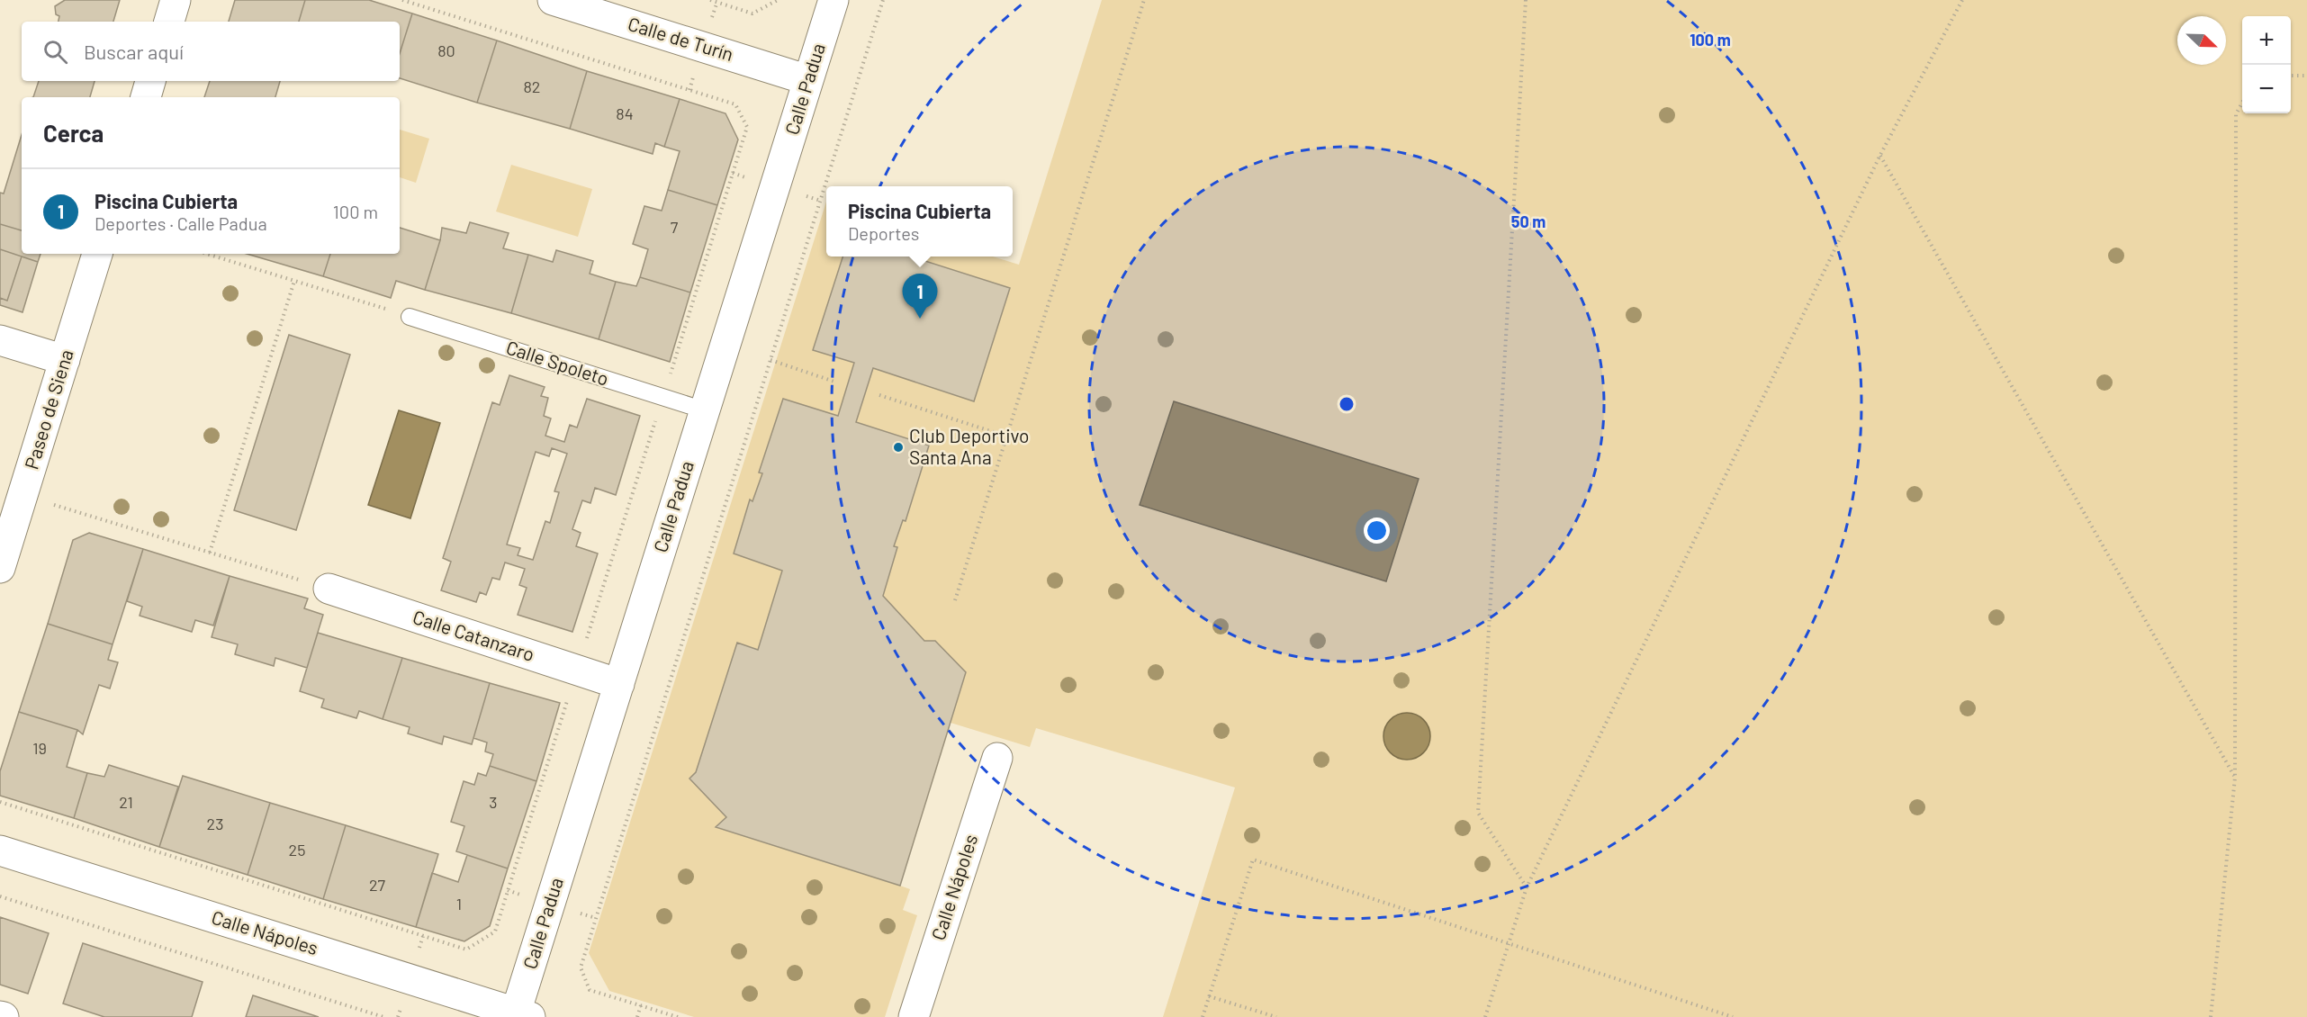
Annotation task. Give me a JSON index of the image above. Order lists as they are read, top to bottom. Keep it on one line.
{"streets":{"street":["Calle de Turín","Calle Padua","Paseo de Siena","Calle Catanzaro","Calle Nápoles"],"lane":["Calle Spoleto"]},"crossings":[["Calle de Turín","Calle Padua"],["Calle Padua","Calle Spoleto"],["Calle Padua","Calle Catanzaro"],["Calle Padua","Calle Nápoles"]],"places":["Club Deportivo Santa Ana"],"house_numbers":["80","82","84","7","19","21","3","23","25","27","1"],"north":"bottom right","page":{"map_buttons":["+","−"],"search":"Buscar aquí","heading":"Cerca","list":[{"mark":"1","name":"Piscina Cubierta","note":"Deportes · Calle Padua","value":"100 m"}],"popup":["Piscina Cubierta","Deportes"],"pins":"1"},"rings":["100 m","50 m"]}
